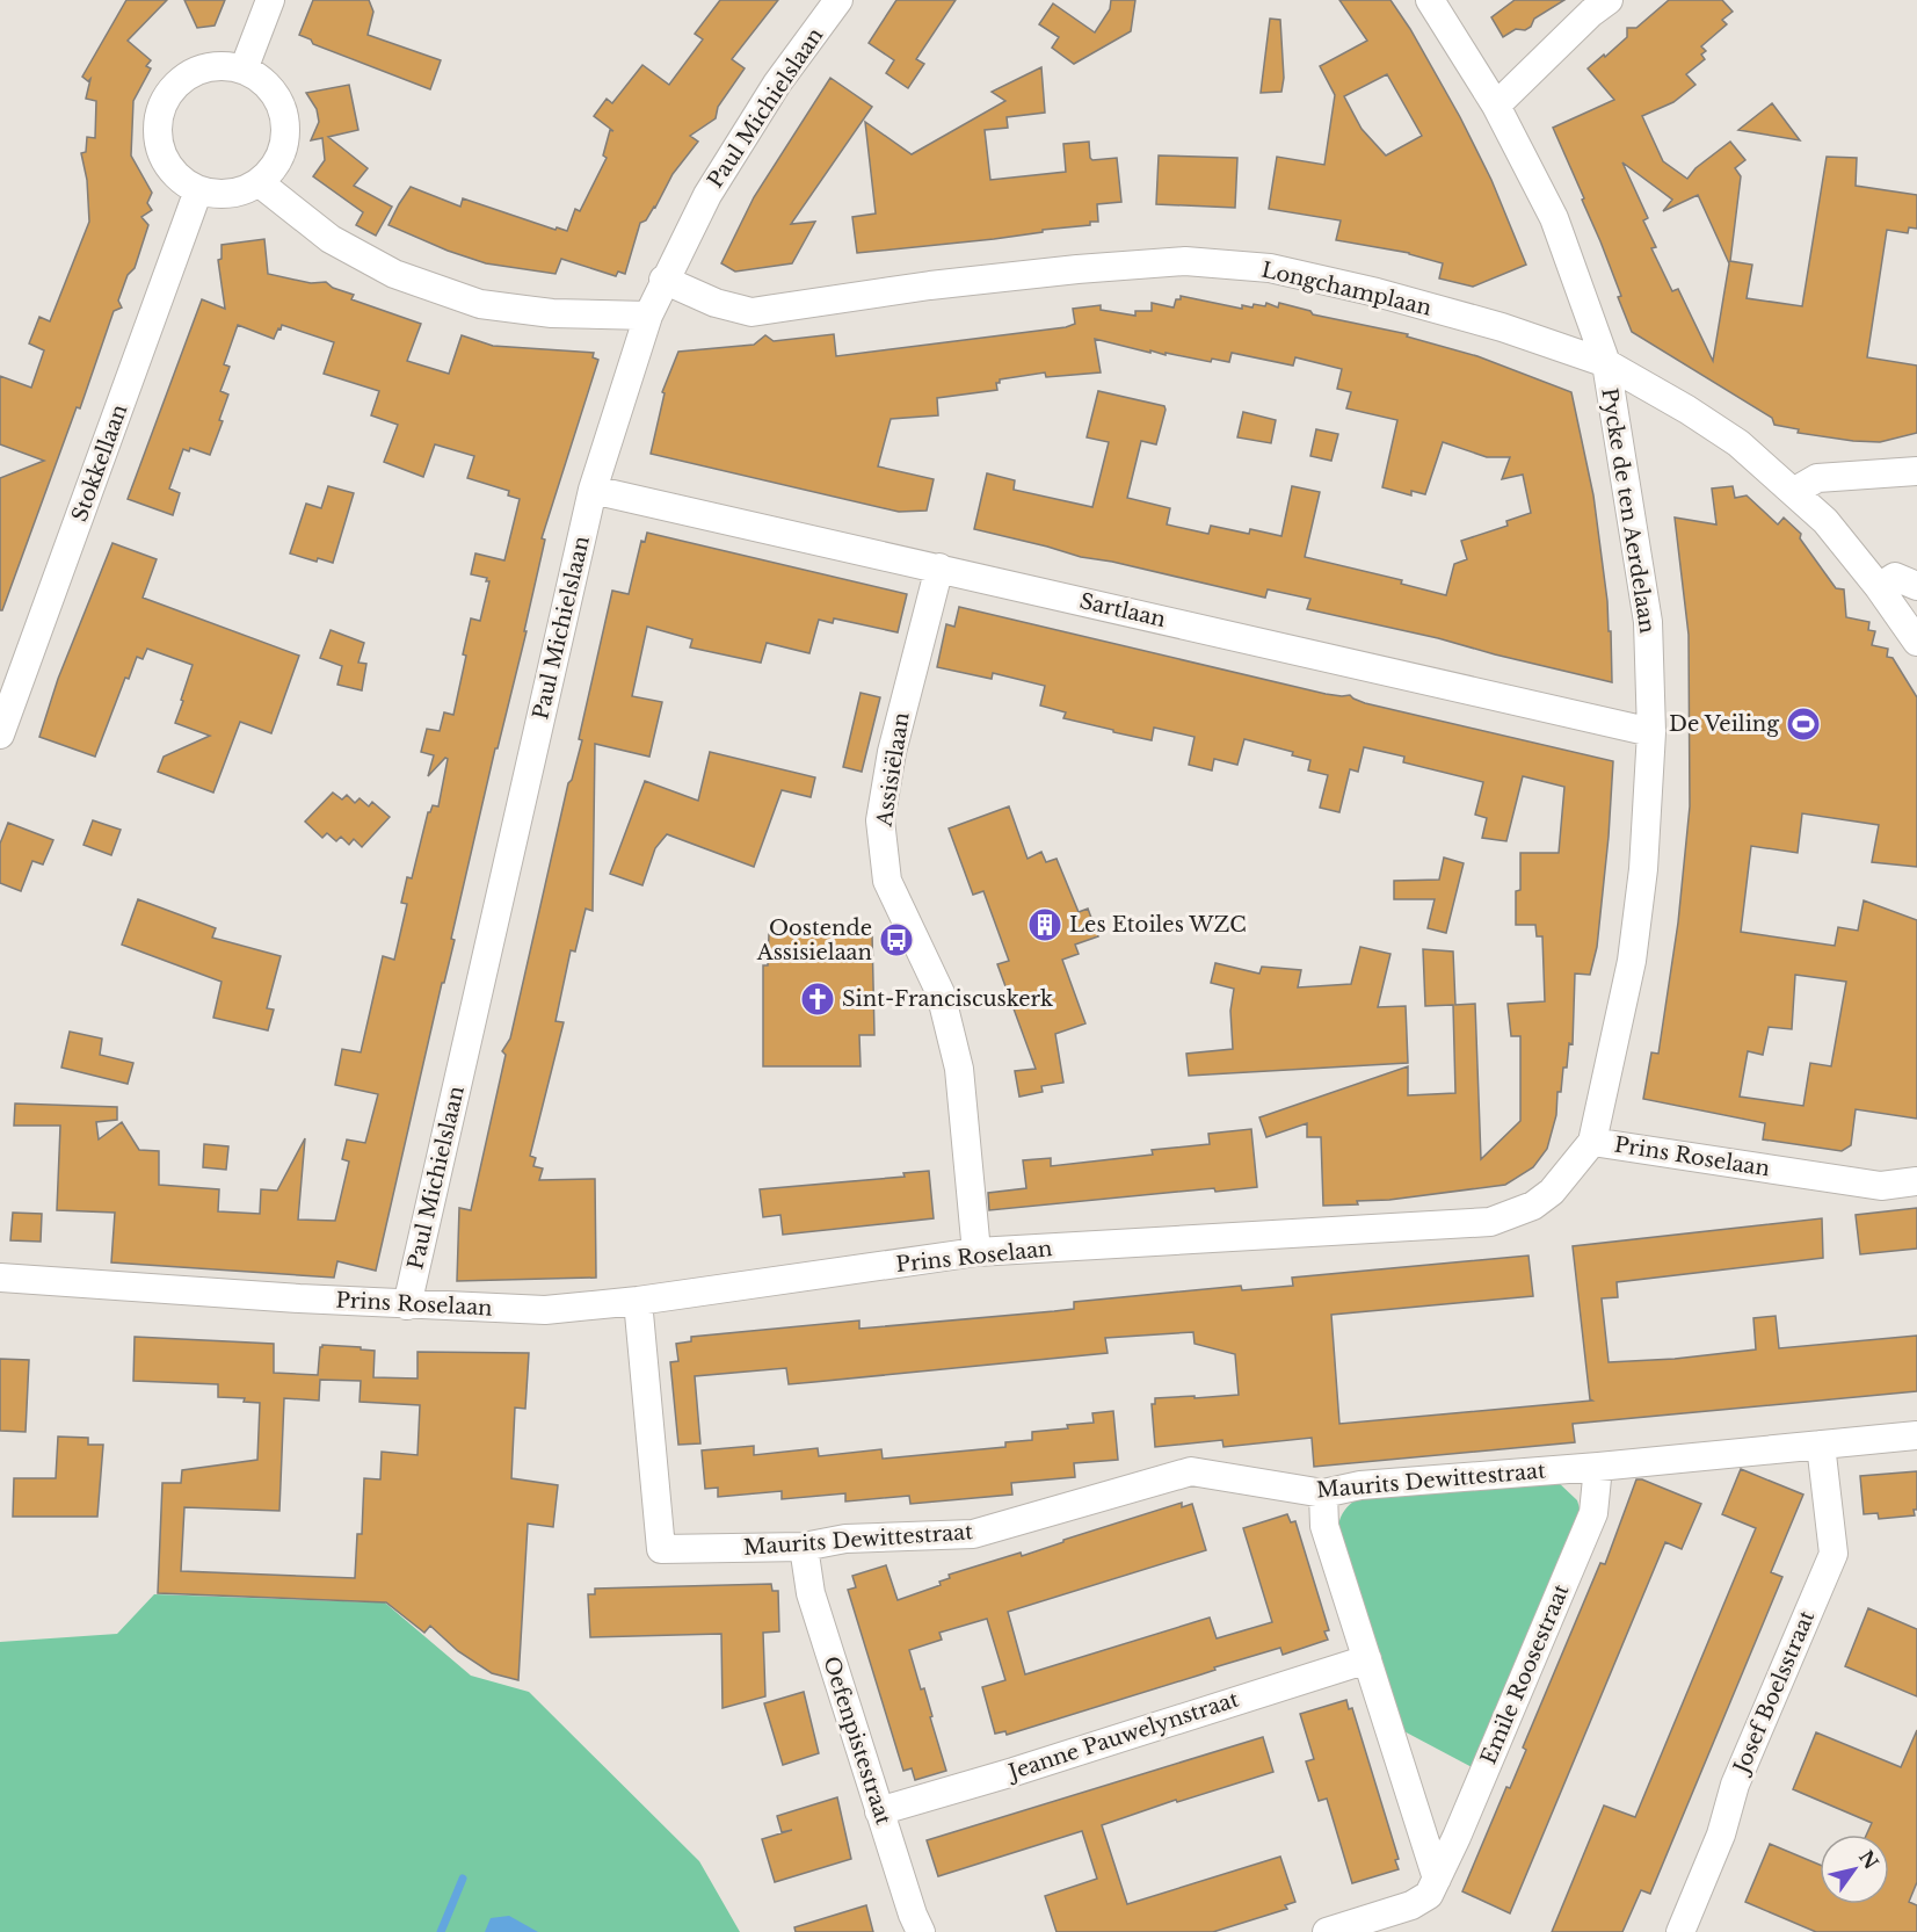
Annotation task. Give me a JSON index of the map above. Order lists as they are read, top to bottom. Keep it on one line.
{"streets":{"street":["Paul Michielslaan","Longchamplaan","Stokkellaan","Pycke de ten Aerdelaan","Sartlaan","Assisiëlaan","Prins Roselaan","Maurits Dewittestraat","Emile Roosestraat","Josef Boelsstraat","Jeanne Pauwelynstraat","Oefenpistestraat"]},"crossings":[["Paul Michielslaan","Longchamplaan"],["Paul Michielslaan","Sartlaan"],["Paul Michielslaan","Prins Roselaan"],["Longchamplaan","Pycke de ten Aerdelaan"],["Pycke de ten Aerdelaan","Sartlaan"],["Pycke de ten Aerdelaan","Prins Roselaan"],["Sartlaan","Assisiëlaan"],["Assisiëlaan","Prins Roselaan"],["Prins Roselaan","Maurits Dewittestraat"],["Maurits Dewittestraat","Emile Roosestraat"],["Maurits Dewittestraat","Josef Boelsstraat"],["Maurits Dewittestraat","Oefenpistestraat"],["Jeanne Pauwelynstraat","Oefenpistestraat"]],"places":{"sports":["De Veiling"],"building":["Les Etoiles WZC"],"bus stop":["Oostende Assisielaan"],"church":["Sint-Franciscuskerk"]},"north":"top right"}
